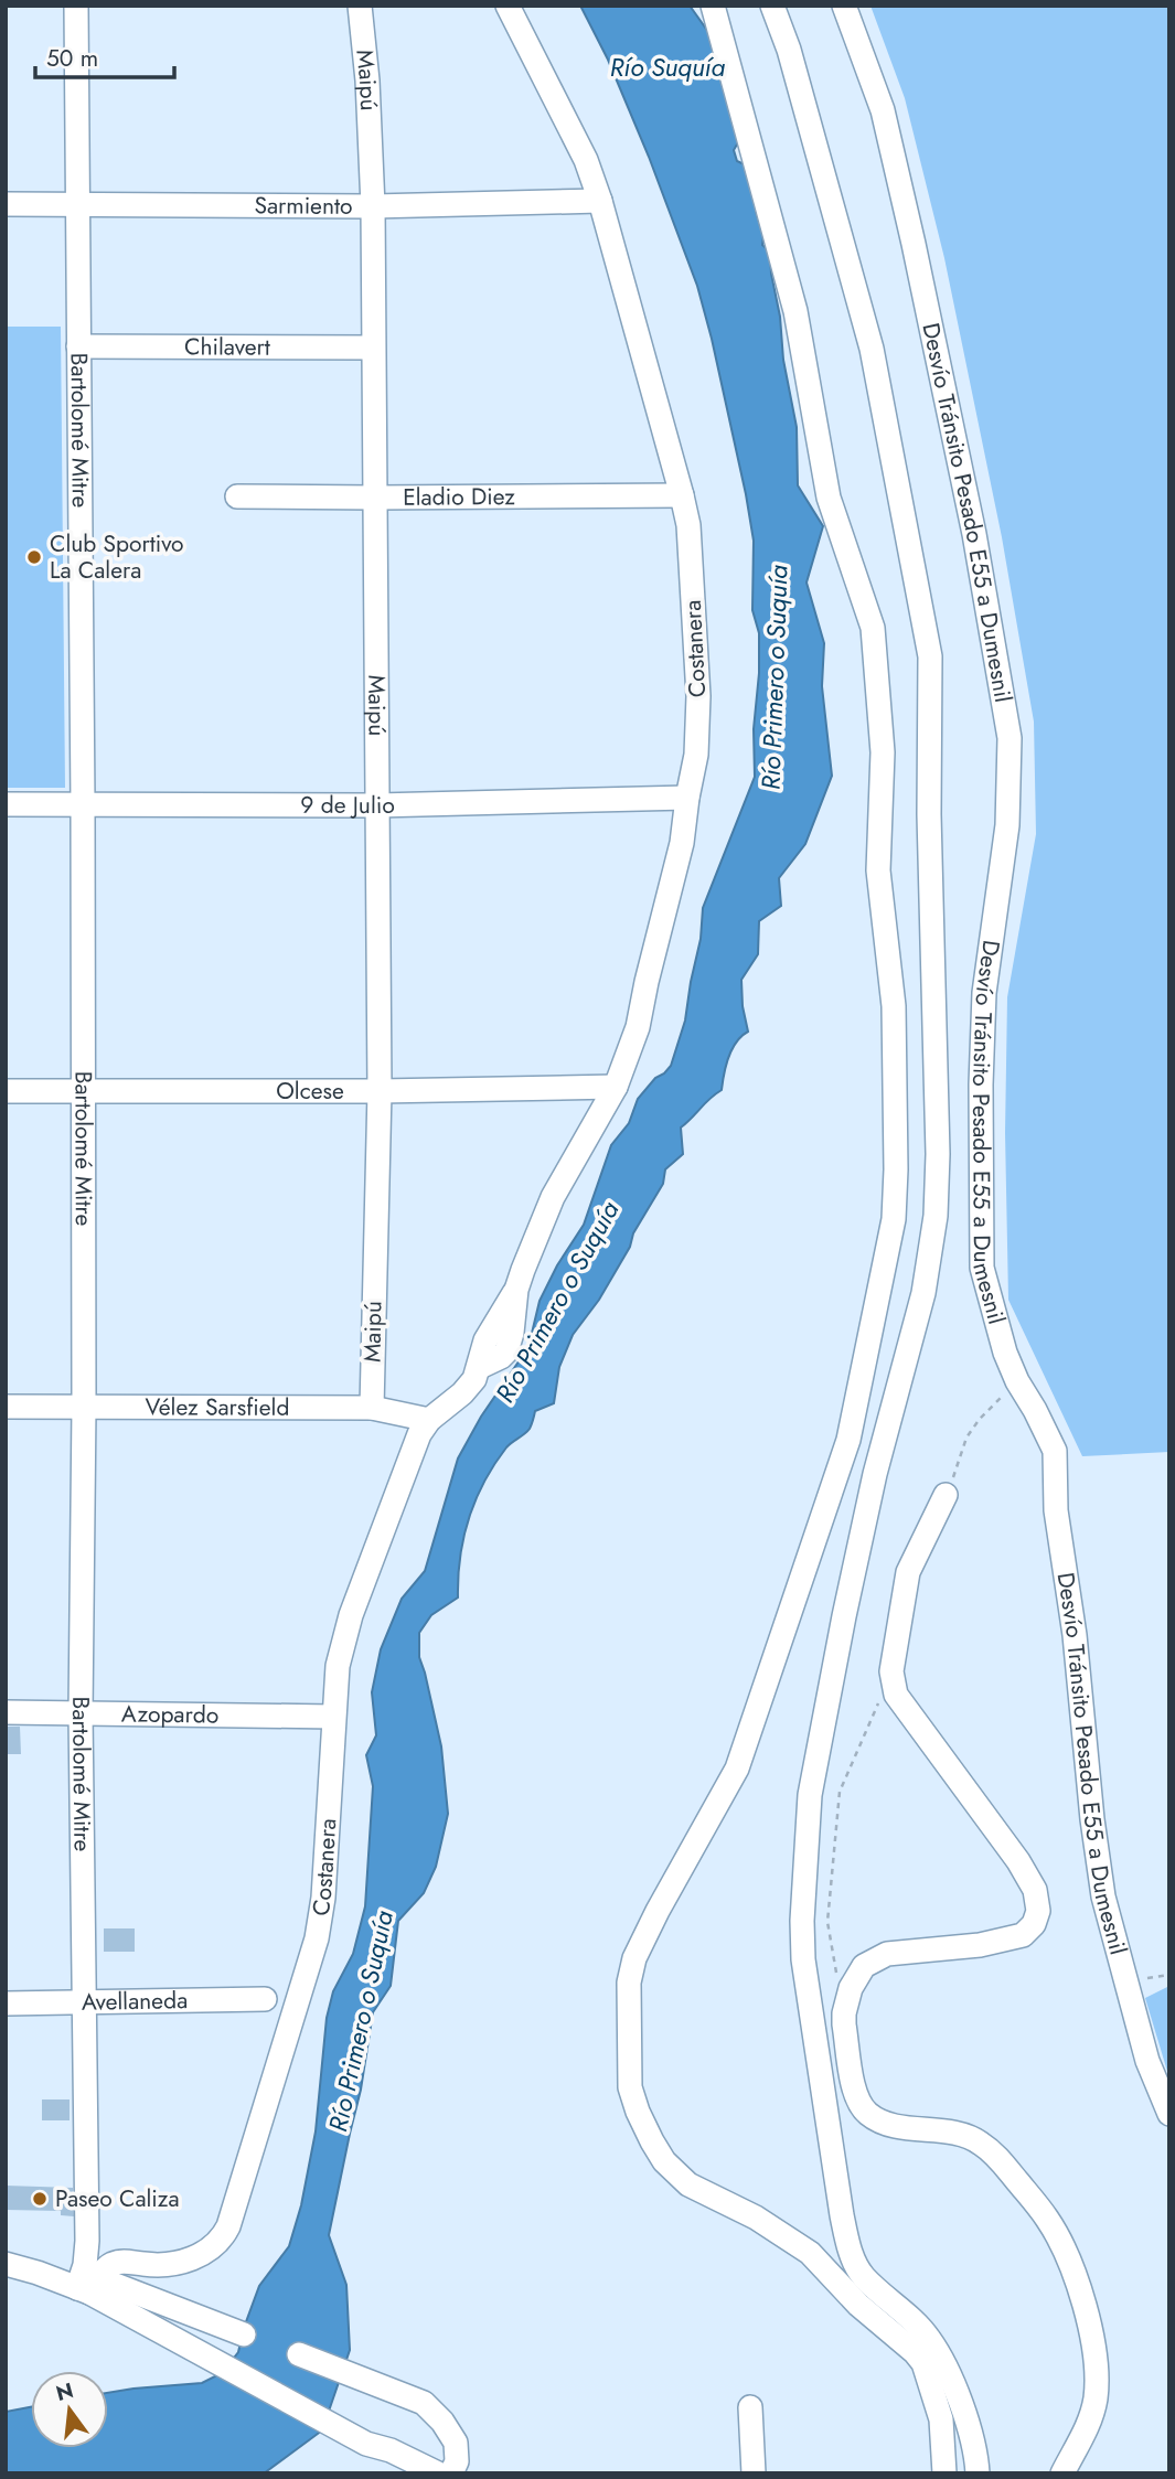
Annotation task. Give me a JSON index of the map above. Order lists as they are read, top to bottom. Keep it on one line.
{"streets":{"street":["Maipú","Sarmiento","Chilavert","Bartolomé Mitre","Eladio Diez","Desvío Tránsito Pesado E55 a Dumesnil","Costanera","9 de Julio","Olcese","Vélez Sarsfield","Azopardo","Avellaneda"]},"crossings":[["Maipú","Sarmiento"],["Maipú","Chilavert"],["Maipú","Eladio Diez"],["Maipú","9 de Julio"],["Maipú","Olcese"],["Maipú","Vélez Sarsfield"],["Sarmiento","Bartolomé Mitre"],["Sarmiento","Costanera"],["Chilavert","Bartolomé Mitre"],["Bartolomé Mitre","Costanera"],["Bartolomé Mitre","9 de Julio"],["Bartolomé Mitre","Olcese"],["Bartolomé Mitre","Vélez Sarsfield"],["Bartolomé Mitre","Azopardo"],["Bartolomé Mitre","Avellaneda"],["Eladio Diez","Costanera"],["Costanera","9 de Julio"],["Costanera","Olcese"],["Costanera","Vélez Sarsfield"],["Costanera","Azopardo"]],"water":["Río Suquía","Río Primero o Suquía"],"places":["Club Sportivo La Calera","Paseo Caliza"],"scale_bar":"50 m","north":"top"}
